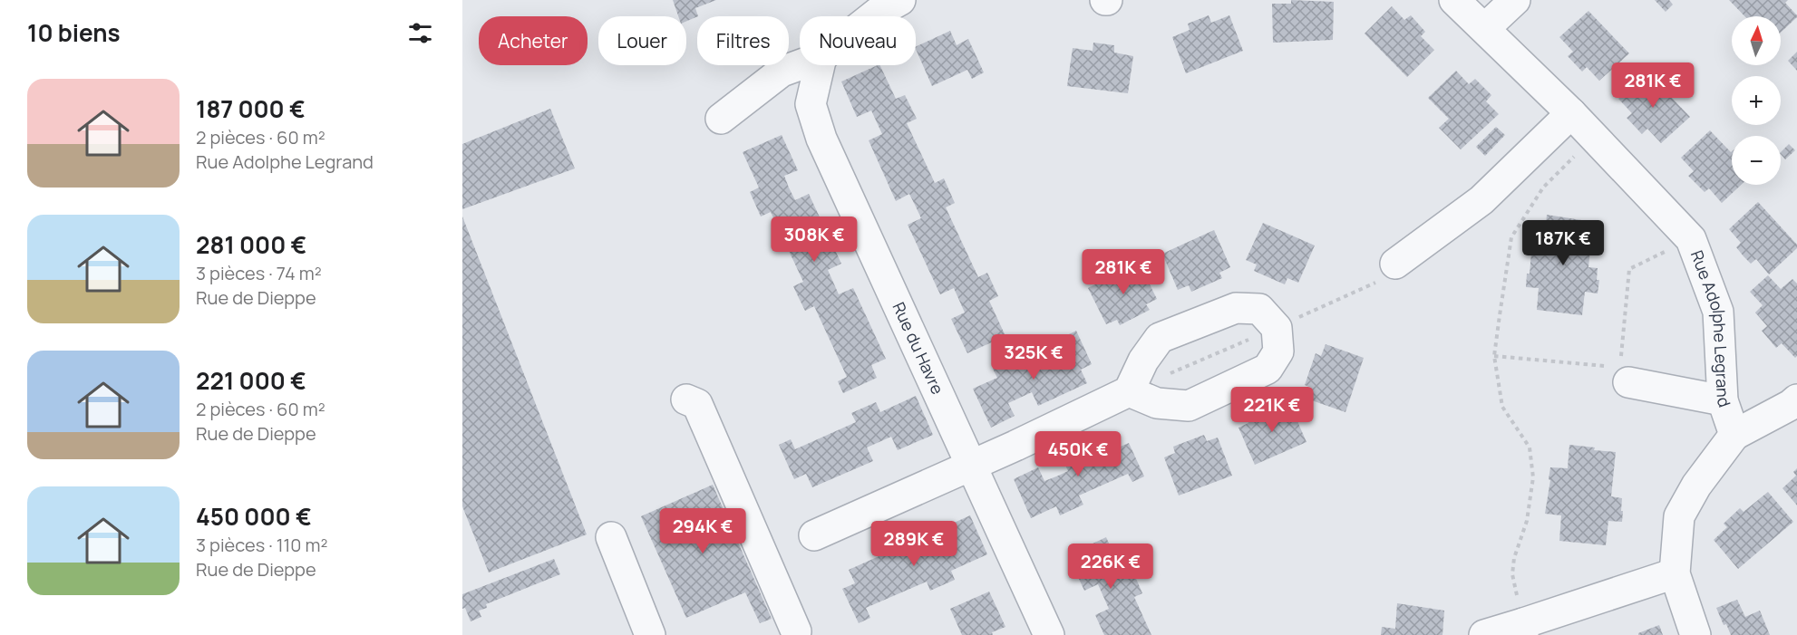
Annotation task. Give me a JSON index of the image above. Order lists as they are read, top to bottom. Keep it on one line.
{"streets":{"street":["Rue Adolphe Legrand","Rue du Havre"]},"north":"top","page":{"heading":"10 biens","map_buttons":["+","−"],"chip":["Acheter","Louer","Filtres","Nouveau"],"price":["281K €","308K €","187K €","281K €","325K €","221K €","450K €","294K €","289K €","226K €"],"list":[{"name":"187 000 €","note":"2 pièces · 60 m² · Rue Adolphe Legrand"},{"name":"281 000 €","note":"3 pièces · 74 m² · Rue de Dieppe"},{"name":"221 000 €","note":"2 pièces · 60 m² · Rue de Dieppe"},{"name":"450 000 €","note":"3 pièces · 110 m² · Rue de Dieppe"}]}}
